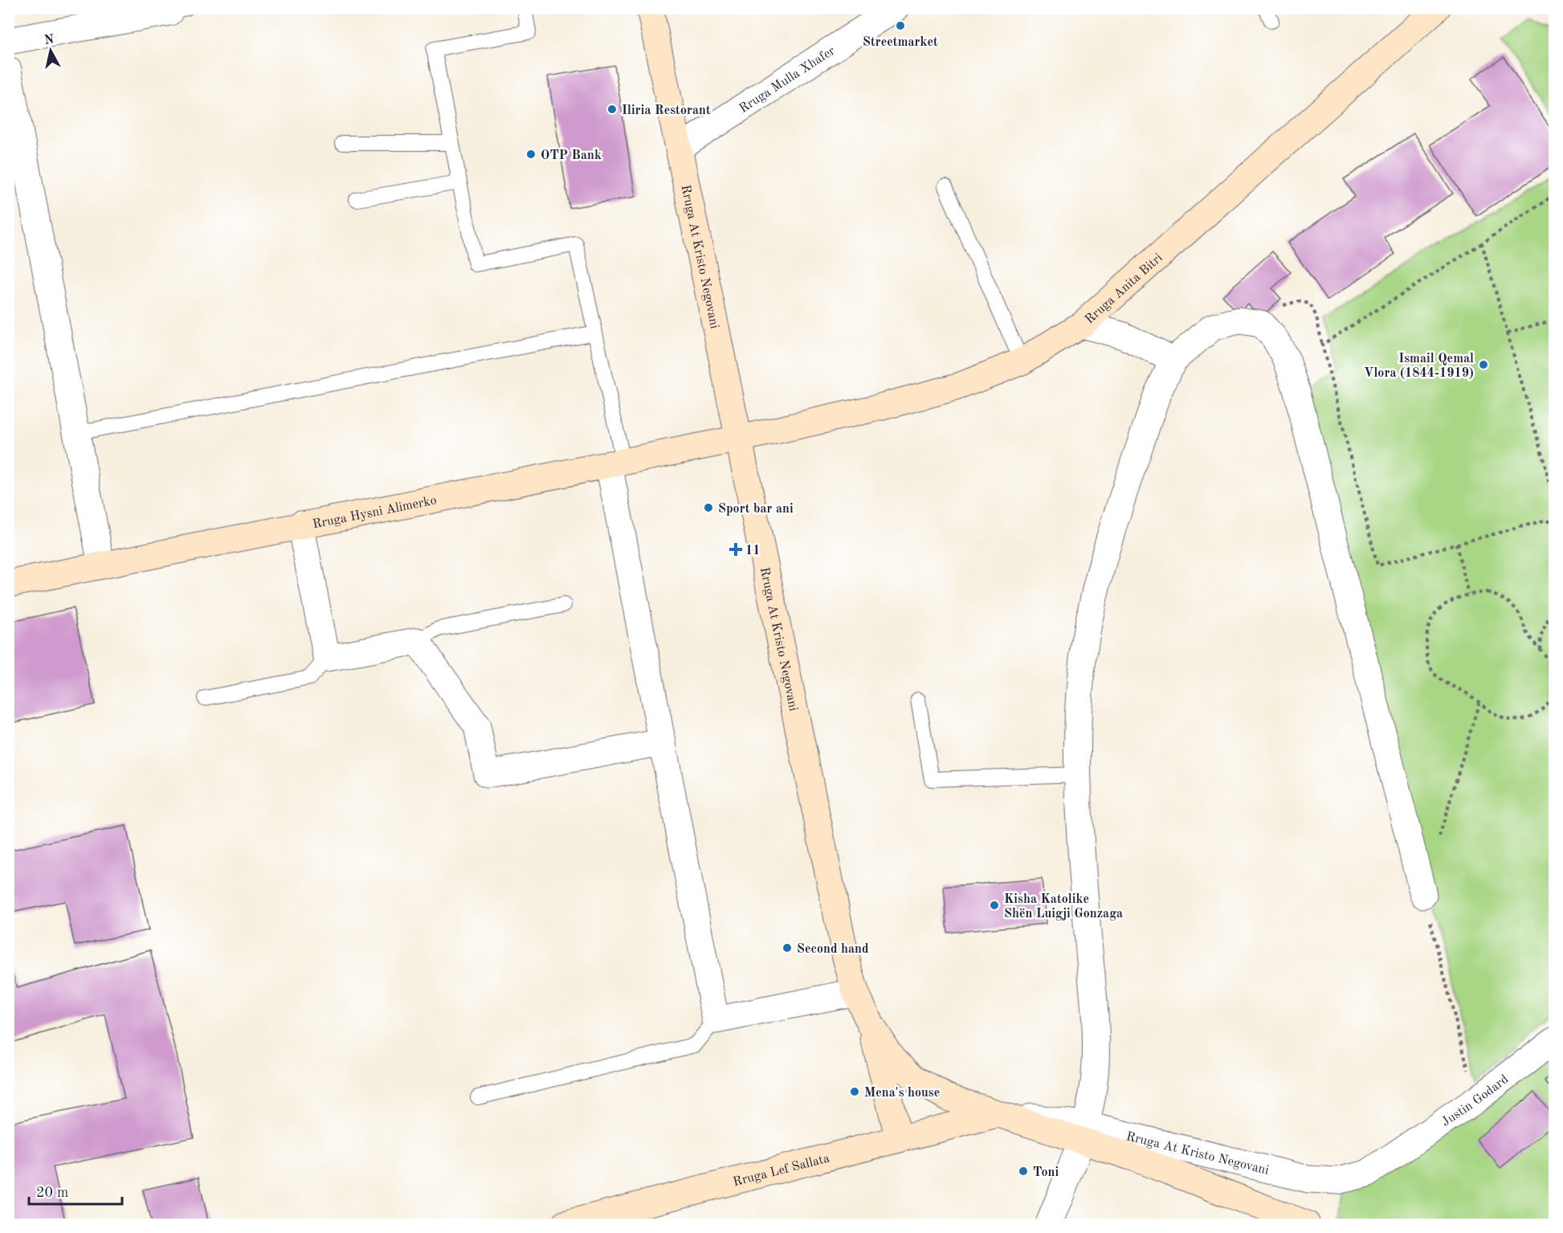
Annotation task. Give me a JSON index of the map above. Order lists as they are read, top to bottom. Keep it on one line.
{"streets":{"main road":["Rruga At Kristo Negovani","Rruga Anita Bitri","Rruga Hysni Alimerko","Rruga Lef Sallata"],"street":["Rruga Mulla Xhafer","Justin Godard"]},"crossings":[["Rruga Mulla Xhafer","Rruga At Kristo Negovani"],["Rruga At Kristo Negovani","Rruga Anita Bitri"],["Rruga At Kristo Negovani","Rruga Hysni Alimerko"],["Rruga At Kristo Negovani","Justin Godard"],["Rruga At Kristo Negovani","Rruga Lef Sallata"],["Rruga Anita Bitri","Rruga Hysni Alimerko"]],"places":{"other":["Streetmarket","Iliria Restorant","OTP Bank","Ismail Qemal Vlora (1844-1919)","Sport bar ani","Kisha Katolike Shën Luigji Gonzaga","Second hand","Mena's house","Toni"],"health":["11"]},"scale_bar":"20 m","north":"top"}
